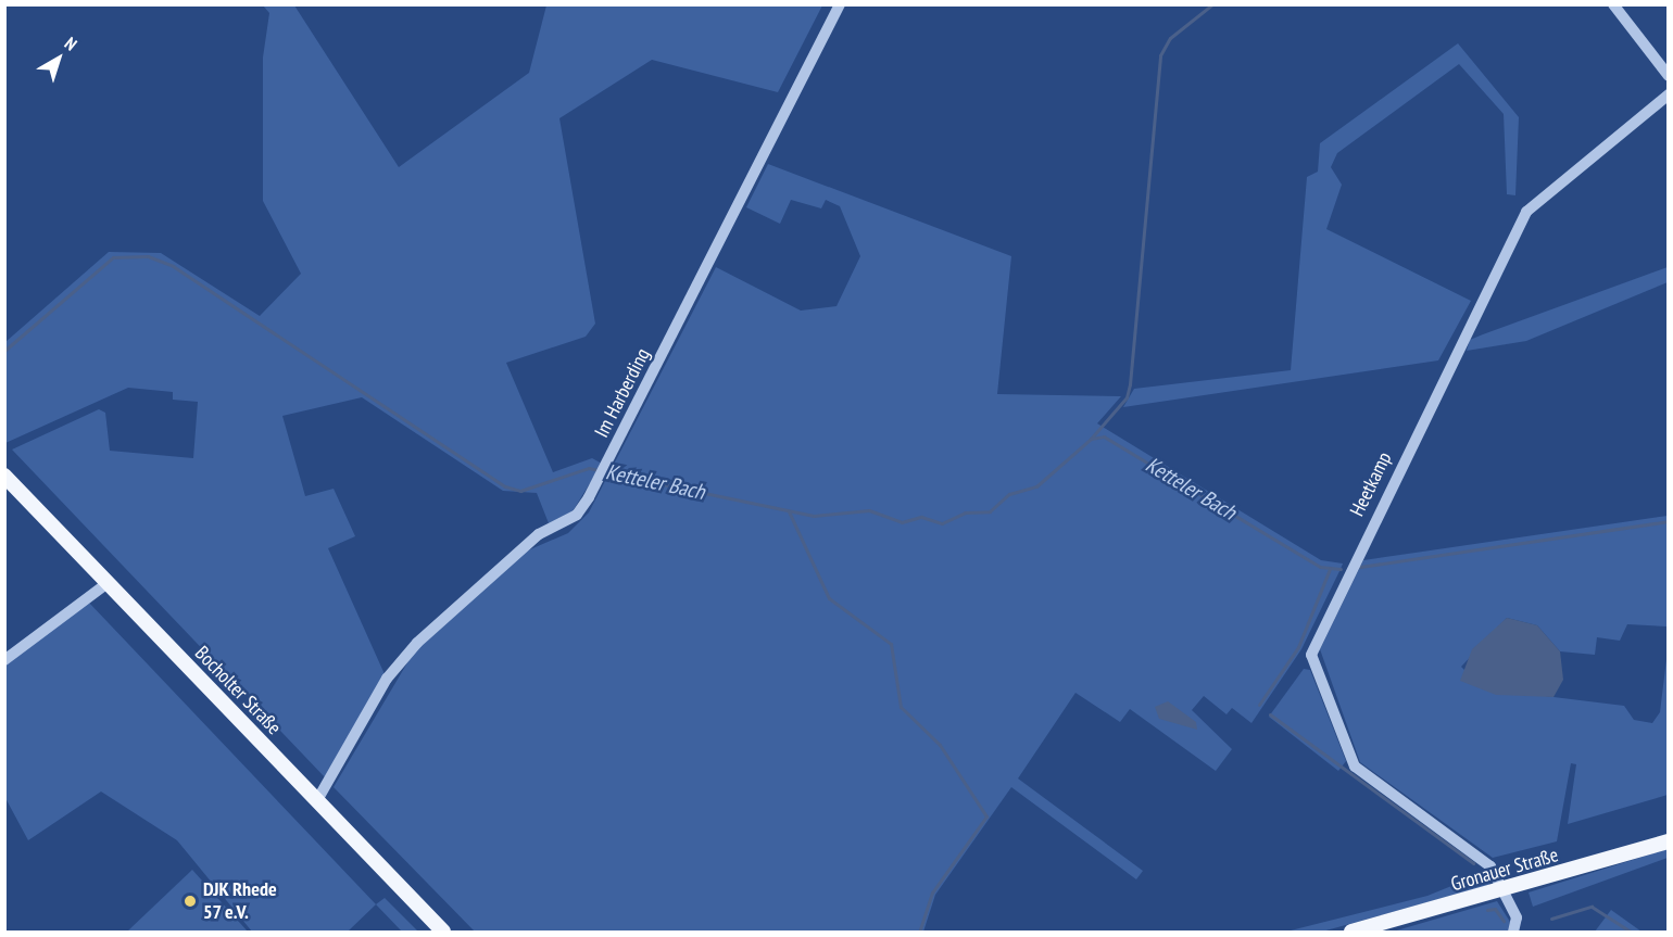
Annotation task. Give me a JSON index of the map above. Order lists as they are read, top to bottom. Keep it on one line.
{"streets":{"main road":["Bocholter Straße","Gronauer Straße"],"street":["Im Harberding","Heetkamp"]},"crossings":[["Im Harberding","Bocholter Straße"],["Heetkamp","Gronauer Straße"]],"water":["Ketteler Bach"],"places":["DJK Rhede 57 e.V."],"north":"top right"}
